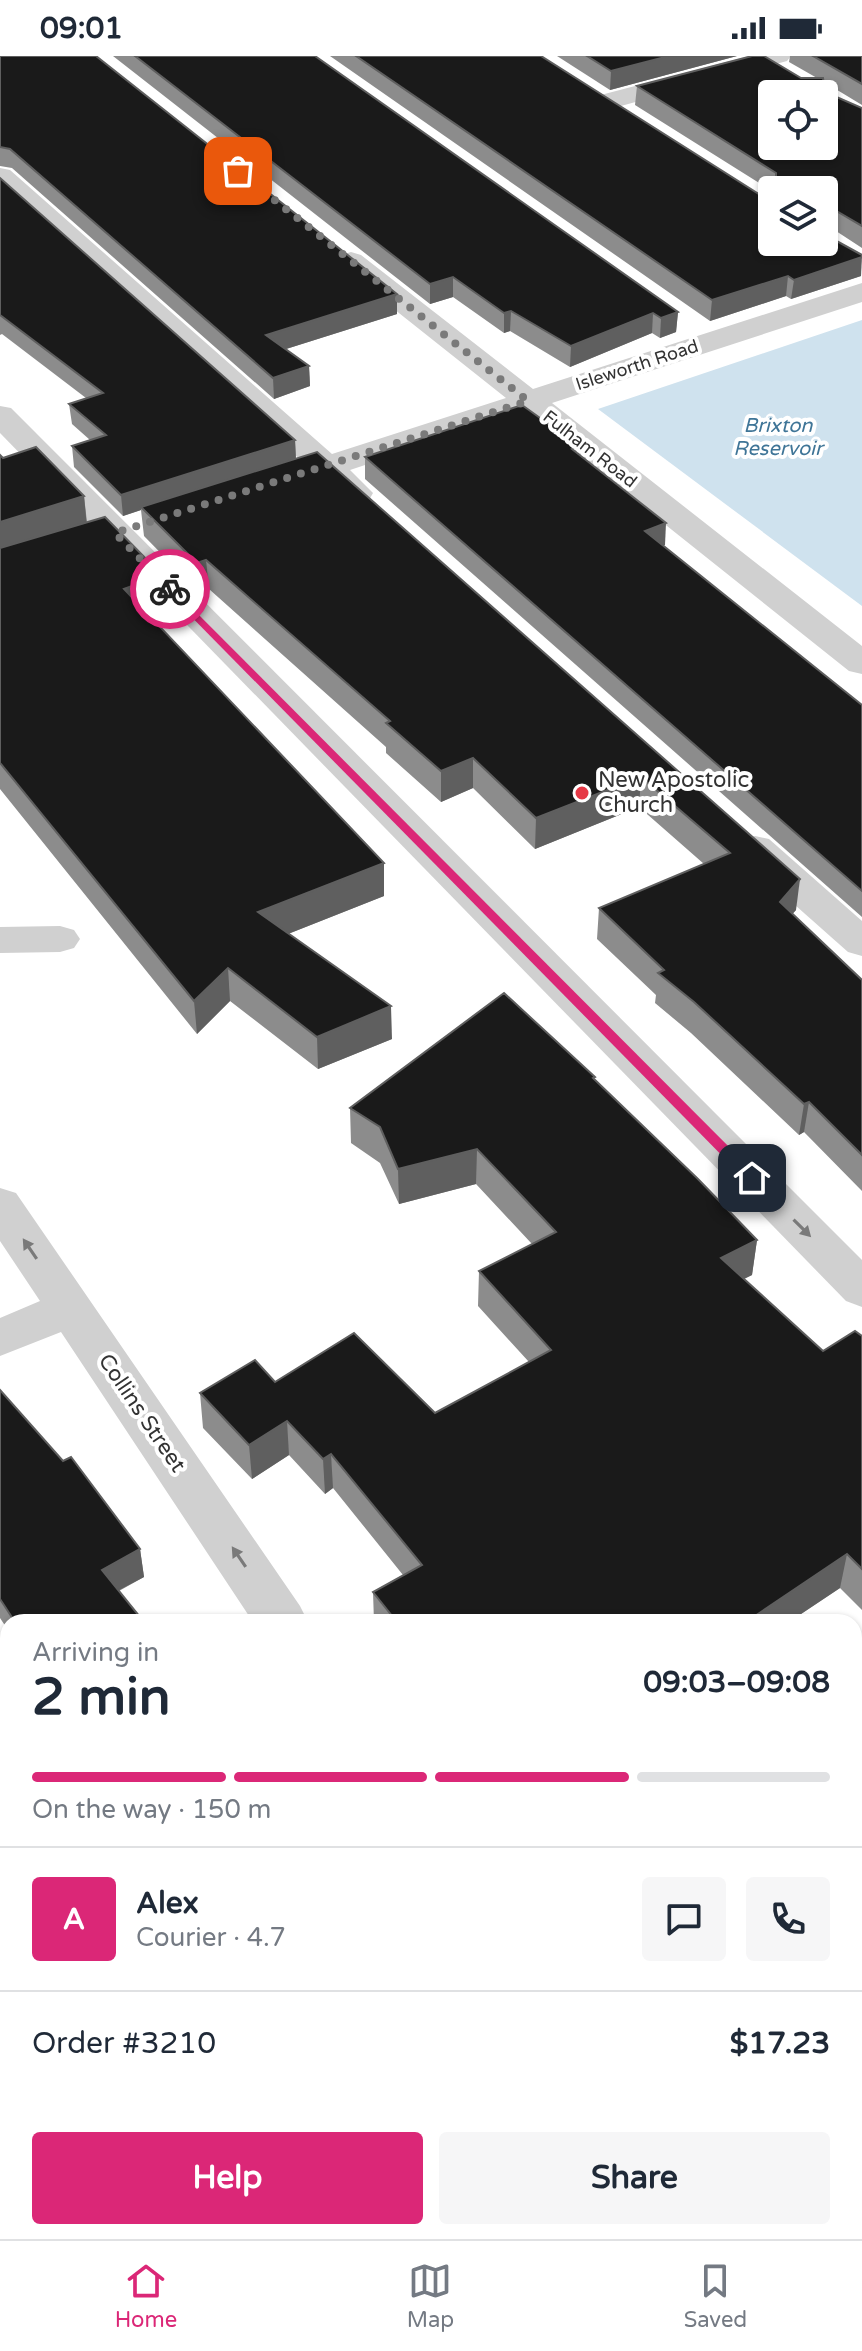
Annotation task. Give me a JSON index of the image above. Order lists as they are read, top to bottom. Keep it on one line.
{"streets":{"street":["Isleworth Road","Fulham Road","Collins Street"]},"crossings":[["Isleworth Road","Fulham Road"]],"one_way":["Collins Street"],"water":["Brixton Reservoir"],"places":["New Apostolic Church"],"page":{"status":"09:01","heading":["2 min","Arriving in","09:03–09:08"],"panel":["Alex","Courier · 4.7","Order #3210","$17.23"],"bar":"On the way · 150 m","round":"A","buttons":["Help","Share"],"tabs":["Home","Map","Saved"]}}
